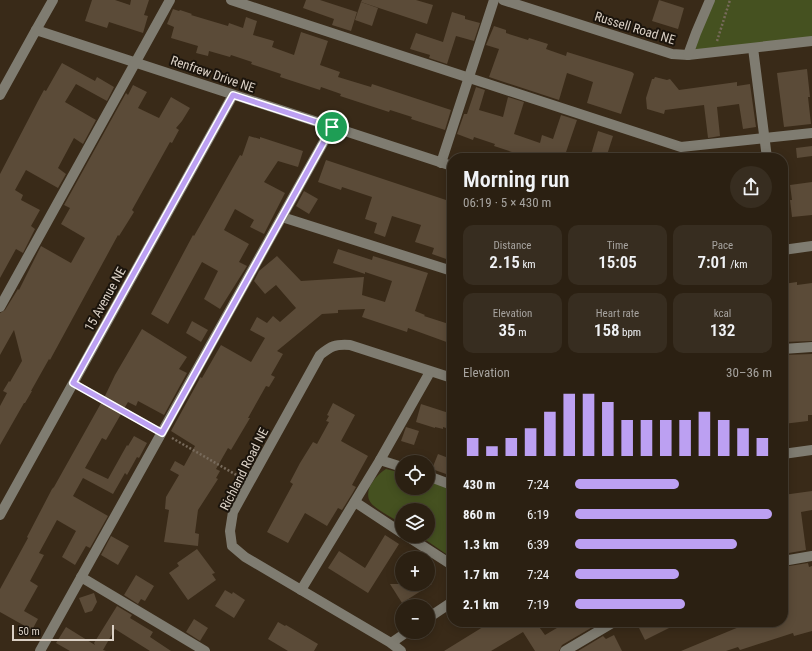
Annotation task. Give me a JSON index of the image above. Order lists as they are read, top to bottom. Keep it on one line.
{"streets":{"street":["Russell Road NE","Renfrew Drive NE","15 Avenue NE","Richland Road NE"]},"crossings":[["Renfrew Drive NE","15 Avenue NE"]],"scale_bar":"50 m","page":{"heading":["Morning run","06:19 · 5 × 430 m"],"stats":[["Distance","2.15 km"],["Time","15:05"],["Pace","7:01 /km"],["Elevation","35 m"],["Heart rate","158 bpm"],["kcal","132"]],"chart":["Elevation","30–36 m"],"map_buttons":["+","−"],"list":[{"name":"430 m","note":"7:24"},{"name":"860 m","note":"6:19"},{"name":"1.3 km","note":"6:39"},{"name":"1.7 km","note":"7:24"},{"name":"2.1 km","note":"7:19"}],"scale":"50 m"}}
